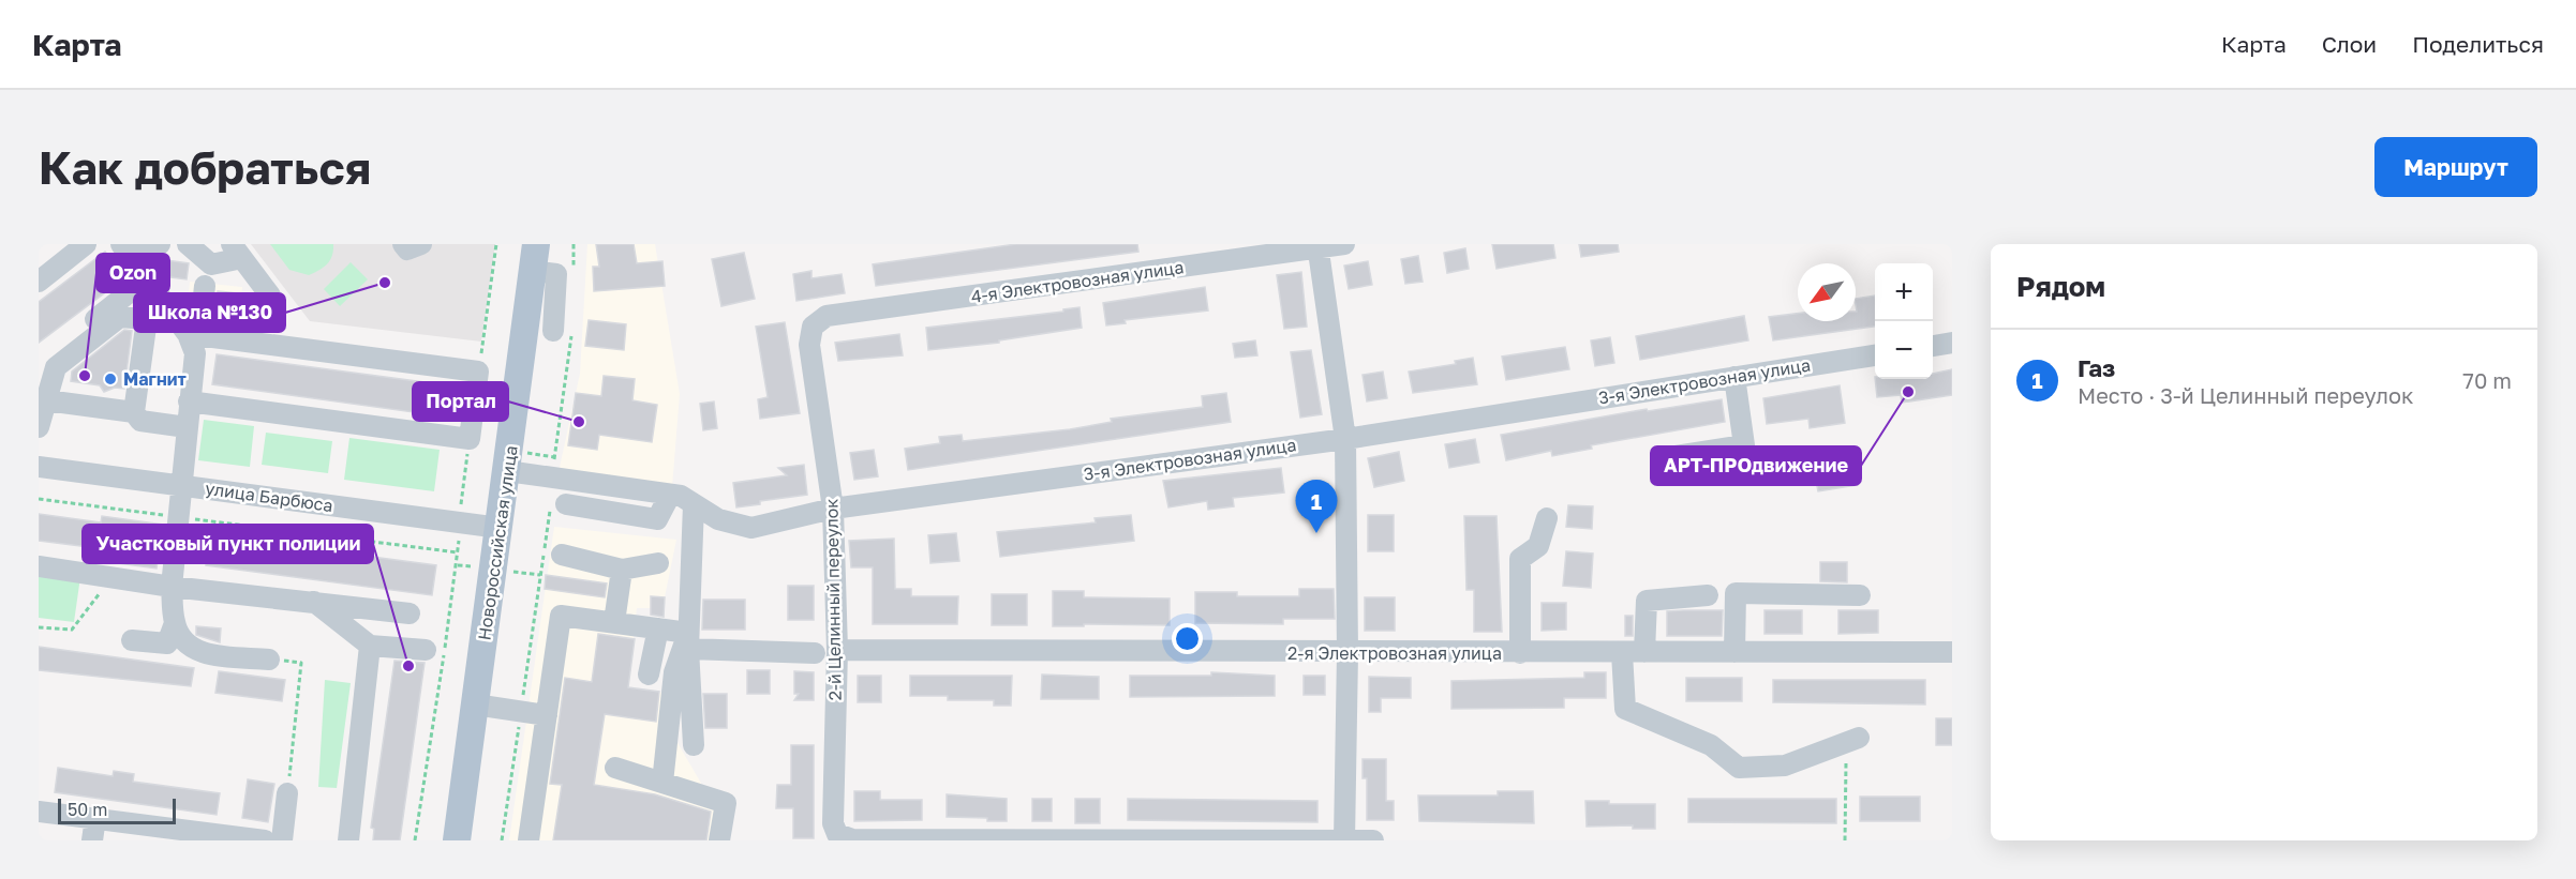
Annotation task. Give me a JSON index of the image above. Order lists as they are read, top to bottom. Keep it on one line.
{"streets":{"main road":["Новороссийская улица"],"street":["4-я Электровозная улица","3-я Электровозная улица","улица Барбюса","2-й Целинный переулок","2-я Электровозная улица"]},"crossings":[["4-я Электровозная улица","2-й Целинный переулок"],["3-я Электровозная улица","Новороссийская улица"],["3-я Электровозная улица","2-й Целинный переулок"],["улица Барбюса","Новороссийская улица"],["2-й Целинный переулок","2-я Электровозная улица"]],"places":["Школа №130","Ozon","Магнит","АРТ-ПРОдвижение","Портал","Участковый пункт полиции"],"scale_bar":"50 m","north":"bottom left","page":{"header":"Карта","nav":["Карта","Слои","Поделиться"],"buttons":"Маршрут","title":"Как добраться","heading":"Рядом","map_buttons":["+","−"],"list":[{"mark":"1","name":"Газ","note":"Место · 3-й Целинный переулок","value":"70 m"}],"pins":"1","scale":"50 m"}}
